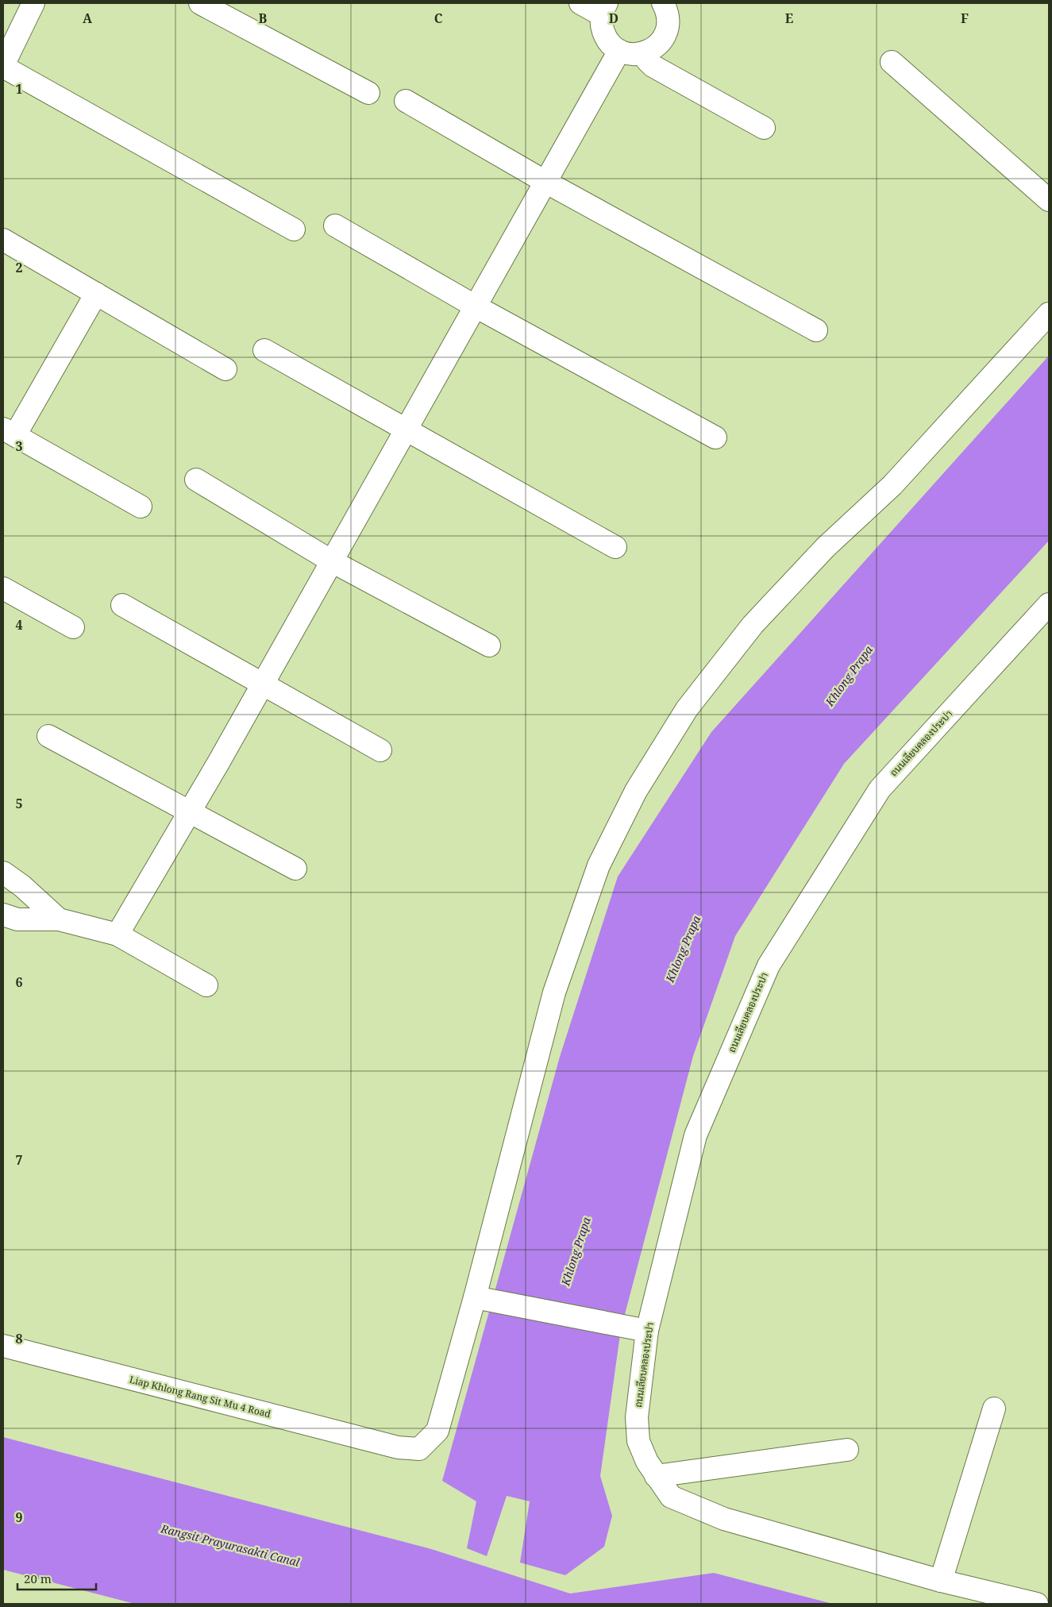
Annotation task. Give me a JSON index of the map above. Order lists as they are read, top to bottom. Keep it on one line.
{"streets":{"street":["ถนนเลียบคลองประปา","Liap Khlong Rang Sit Mu 4 Road"]},"water":["Khlong Prapa","Rangsit Prayurasakti Canal"],"scale_bar":"20 m","grid":{"columns":["A","B","C","D","E","F"],"rows":["1","2","3","4","5","6","7","8","9"]}}
